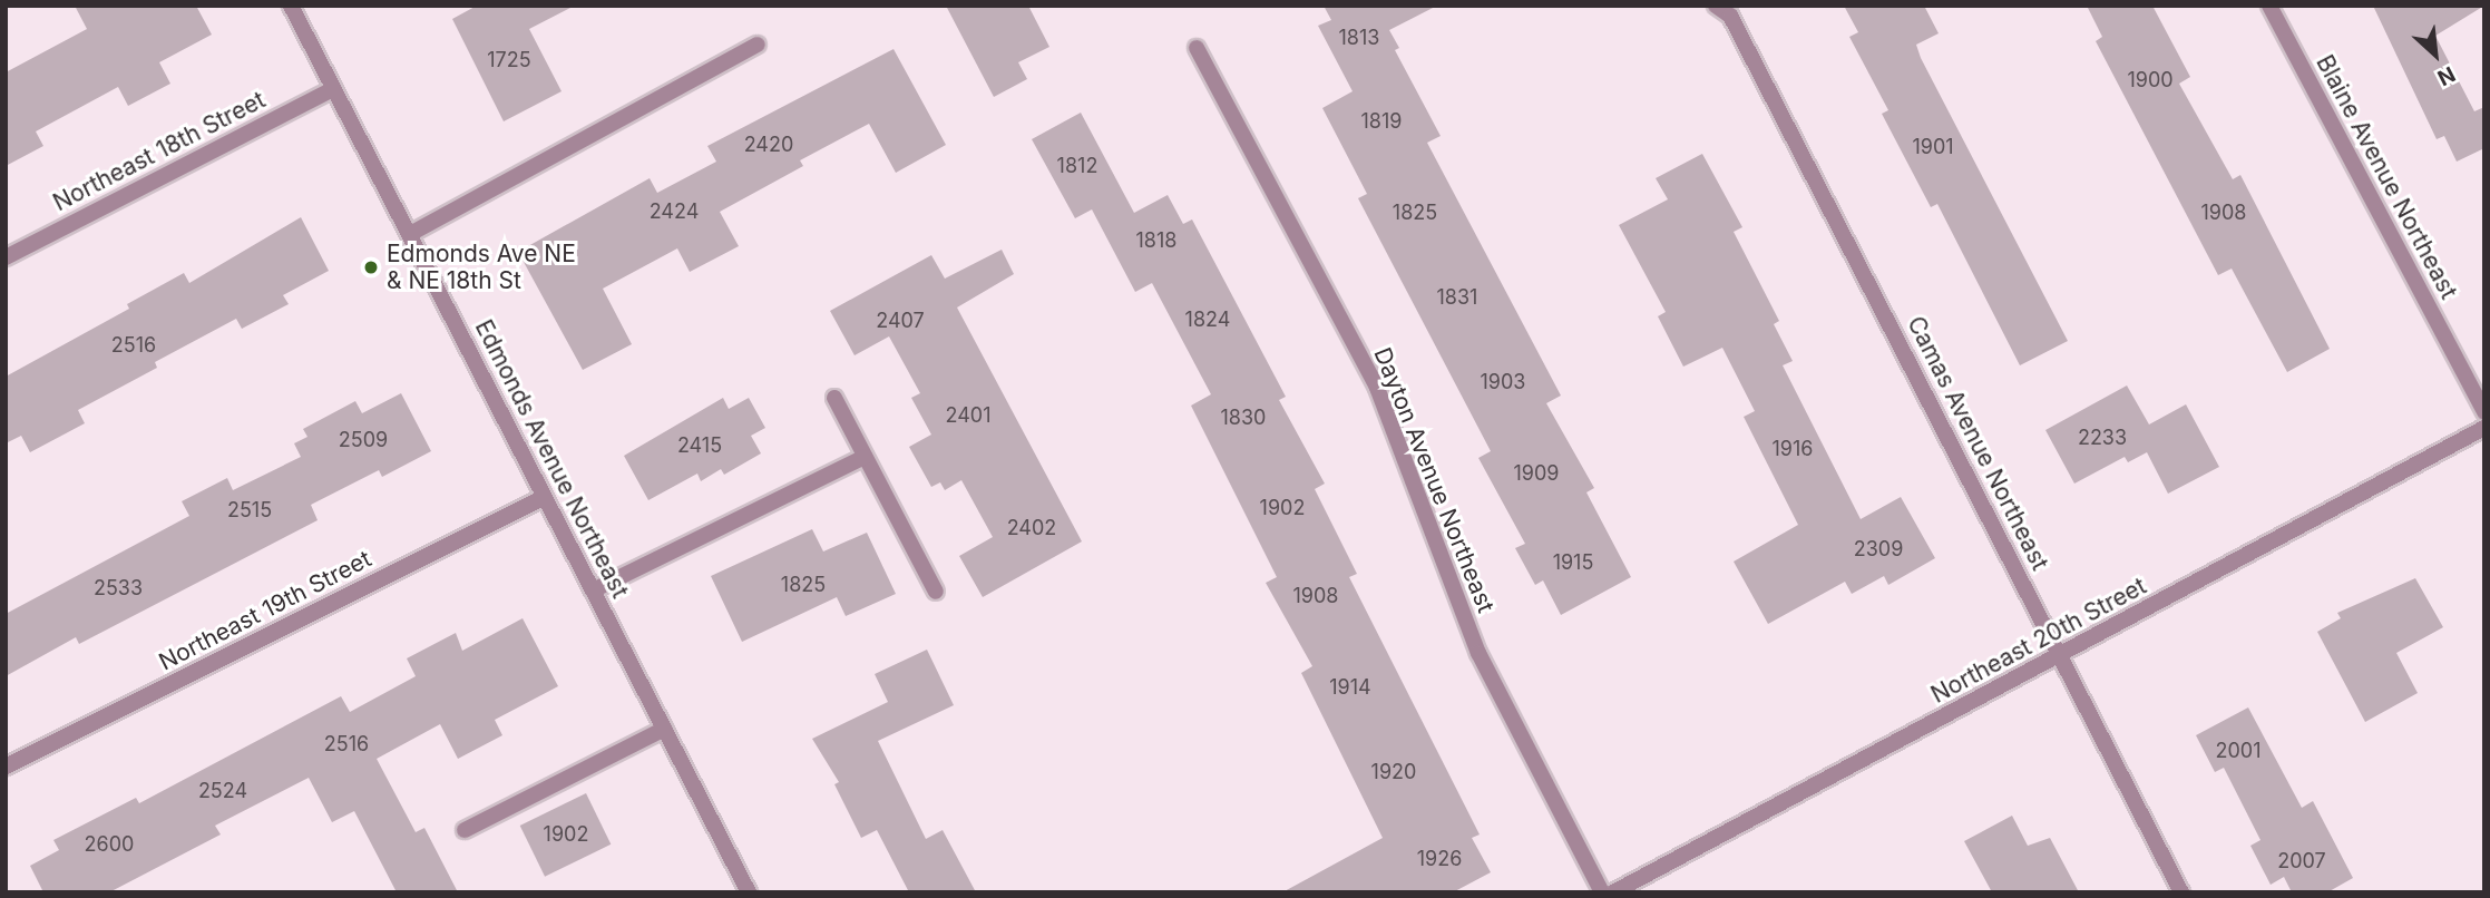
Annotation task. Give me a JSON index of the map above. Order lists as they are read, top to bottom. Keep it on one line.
{"streets":{"street":["Northeast 18th Street","Blaine Avenue Northeast","Camas Avenue Northeast","Edmonds Avenue Northeast","Dayton Avenue Northeast","Northeast 19th Street","Northeast 20th Street"]},"crossings":[["Northeast 18th Street","Edmonds Avenue Northeast"],["Camas Avenue Northeast","Northeast 20th Street"],["Edmonds Avenue Northeast","Northeast 19th Street"]],"places":["Edmonds Ave NE & NE 18th St"],"house_numbers":["1813","1725","1900","1819","2420","1901","1812","2424","1825","1908","1818","1831","1824","2407","2516","1903","2401","1830","2233","2509","2415","1916","1909","1902","2515","2402","2309","1915","1825","2533","1908","1914","2516","2001","1920","2524","1902","2600","1926","2007"],"north":"bottom right"}
